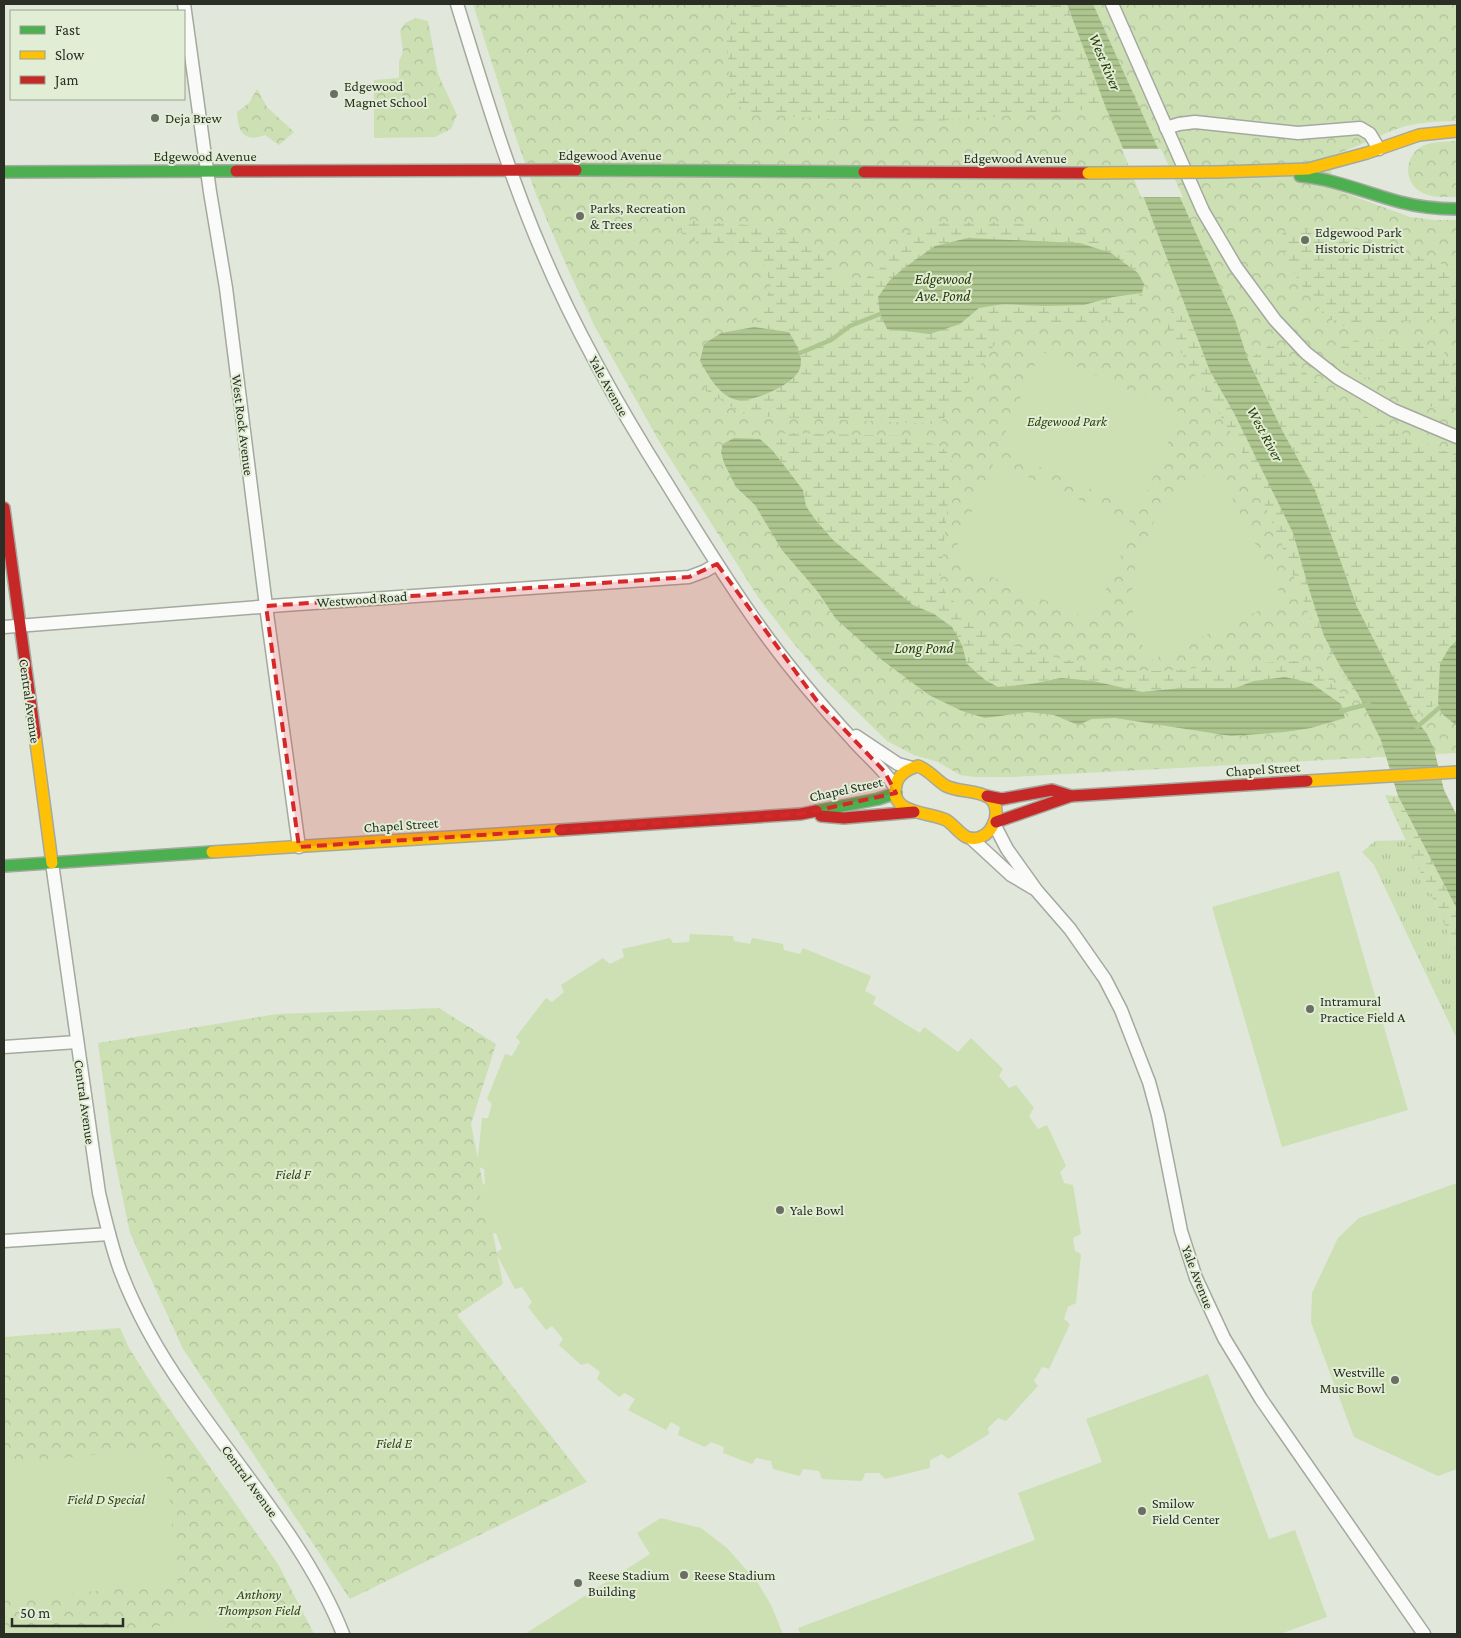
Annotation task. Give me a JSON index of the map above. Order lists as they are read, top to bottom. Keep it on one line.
{"streets":{"street":["Edgewood Avenue","Yale Avenue","West Rock Avenue","Westwood Road","Central Avenue","Chapel Street"]},"crossings":[["Edgewood Avenue","Yale Avenue"],["Edgewood Avenue","West Rock Avenue"],["Yale Avenue","Westwood Road"],["Yale Avenue","Chapel Street"],["West Rock Avenue","Westwood Road"],["West Rock Avenue","Chapel Street"],["Westwood Road","Central Avenue"],["Central Avenue","Chapel Street"]],"water":["West River","Edgewood Ave. Pond","Long Pond"],"parks":["Edgewood Park","Field F","Field E","Field D Special","Anthony Thompson Field"],"places":["Edgewood Magnet School","Deja Brew","Parks, Recreation & Trees","Edgewood Park Historic District","Intramural Practice Field A","Yale Bowl","Westville Music Bowl","Smilow Field Center","Reese Stadium","Reese Stadium Building"],"legend":["Fast","Slow","Jam"],"scale_bar":"50 m"}
